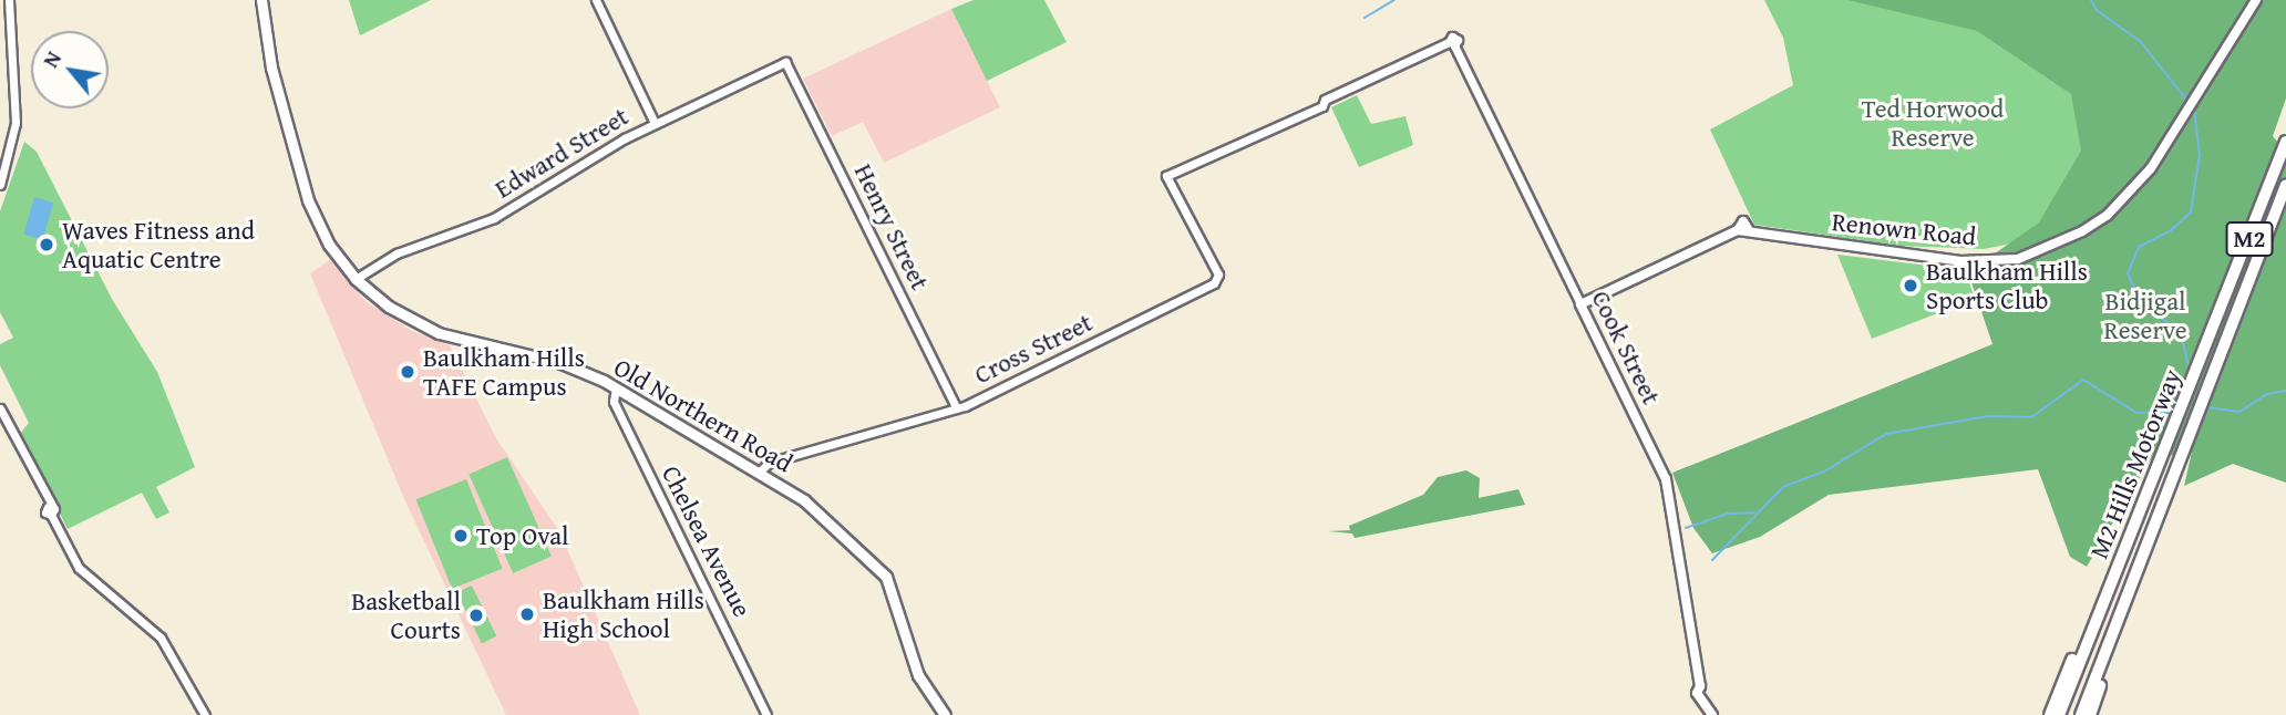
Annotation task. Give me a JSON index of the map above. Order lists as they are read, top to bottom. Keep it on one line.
{"streets":{"highway":["M2","M2 Hills Motorway"],"main road":["Renown Road","Cook Street","Old Northern Road"],"street":["Edward Street","Henry Street","Cross Street","Chelsea Avenue"]},"crossings":[["Edward Street","Henry Street"],["Edward Street","Old Northern Road"],["Henry Street","Cross Street"],["Renown Road","Cook Street"],["Cook Street","Cross Street"],["Cross Street","Old Northern Road"],["Old Northern Road","Chelsea Avenue"]],"parks":["Ted Horwood Reserve","Bidjigal Reserve"],"places":["Waves Fitness and Aquatic Centre","Baulkham Hills Sports Club","Baulkham Hills TAFE Campus","Top Oval","Baulkham Hills High School","Basketball Courts"],"north":"top left"}
